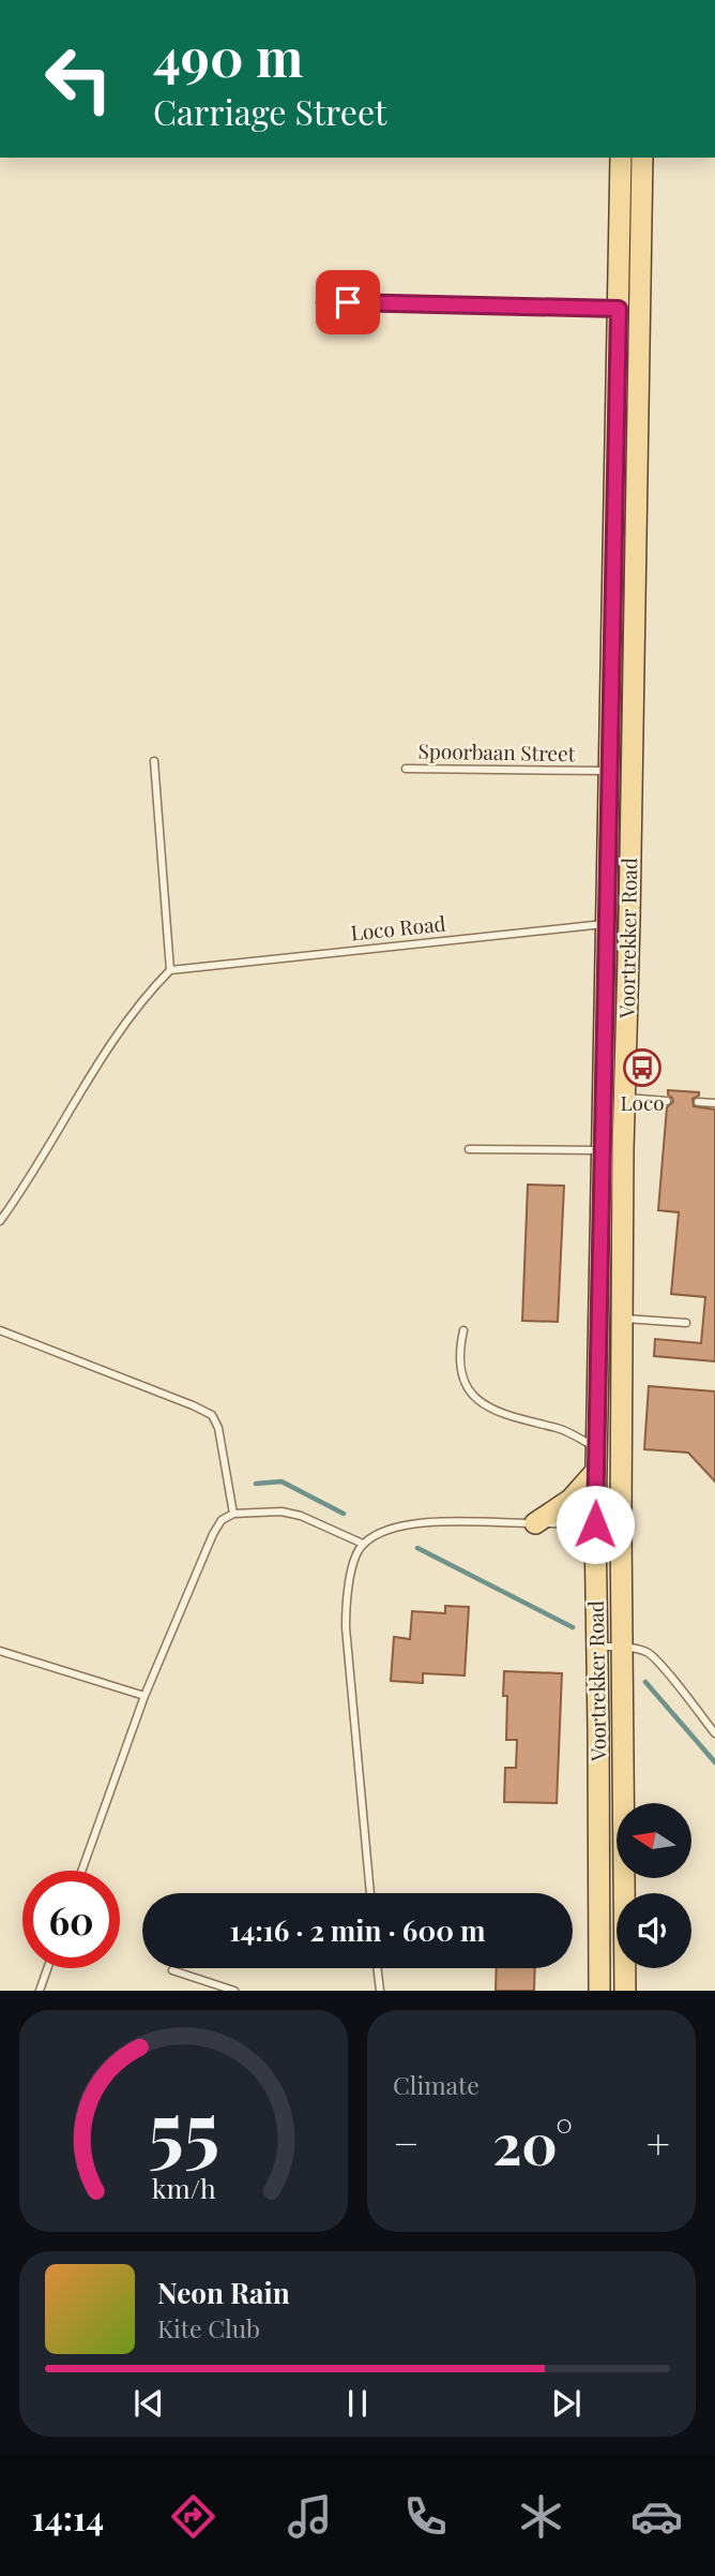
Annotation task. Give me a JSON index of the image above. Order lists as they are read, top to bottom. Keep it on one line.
{"streets":{"main road":["Voortrekker Road"],"lane":["Spoorbaan Street","Loco Road"]},"crossings":[["Spoorbaan Street","Voortrekker Road"],["Loco Road","Voortrekker Road"]],"places":{"bus stop":["Loco"]},"north":"left","page":{"turn":["490 m","Carriage Street"],"limit":"60","trip":"14:16 · 2 min · 600 m","tile":"Climate","heat":["−","20°","+"],"song":["Neon Rain","Kite Club"],"tabs":"14:14","gauge":["55","km/h"]}}
